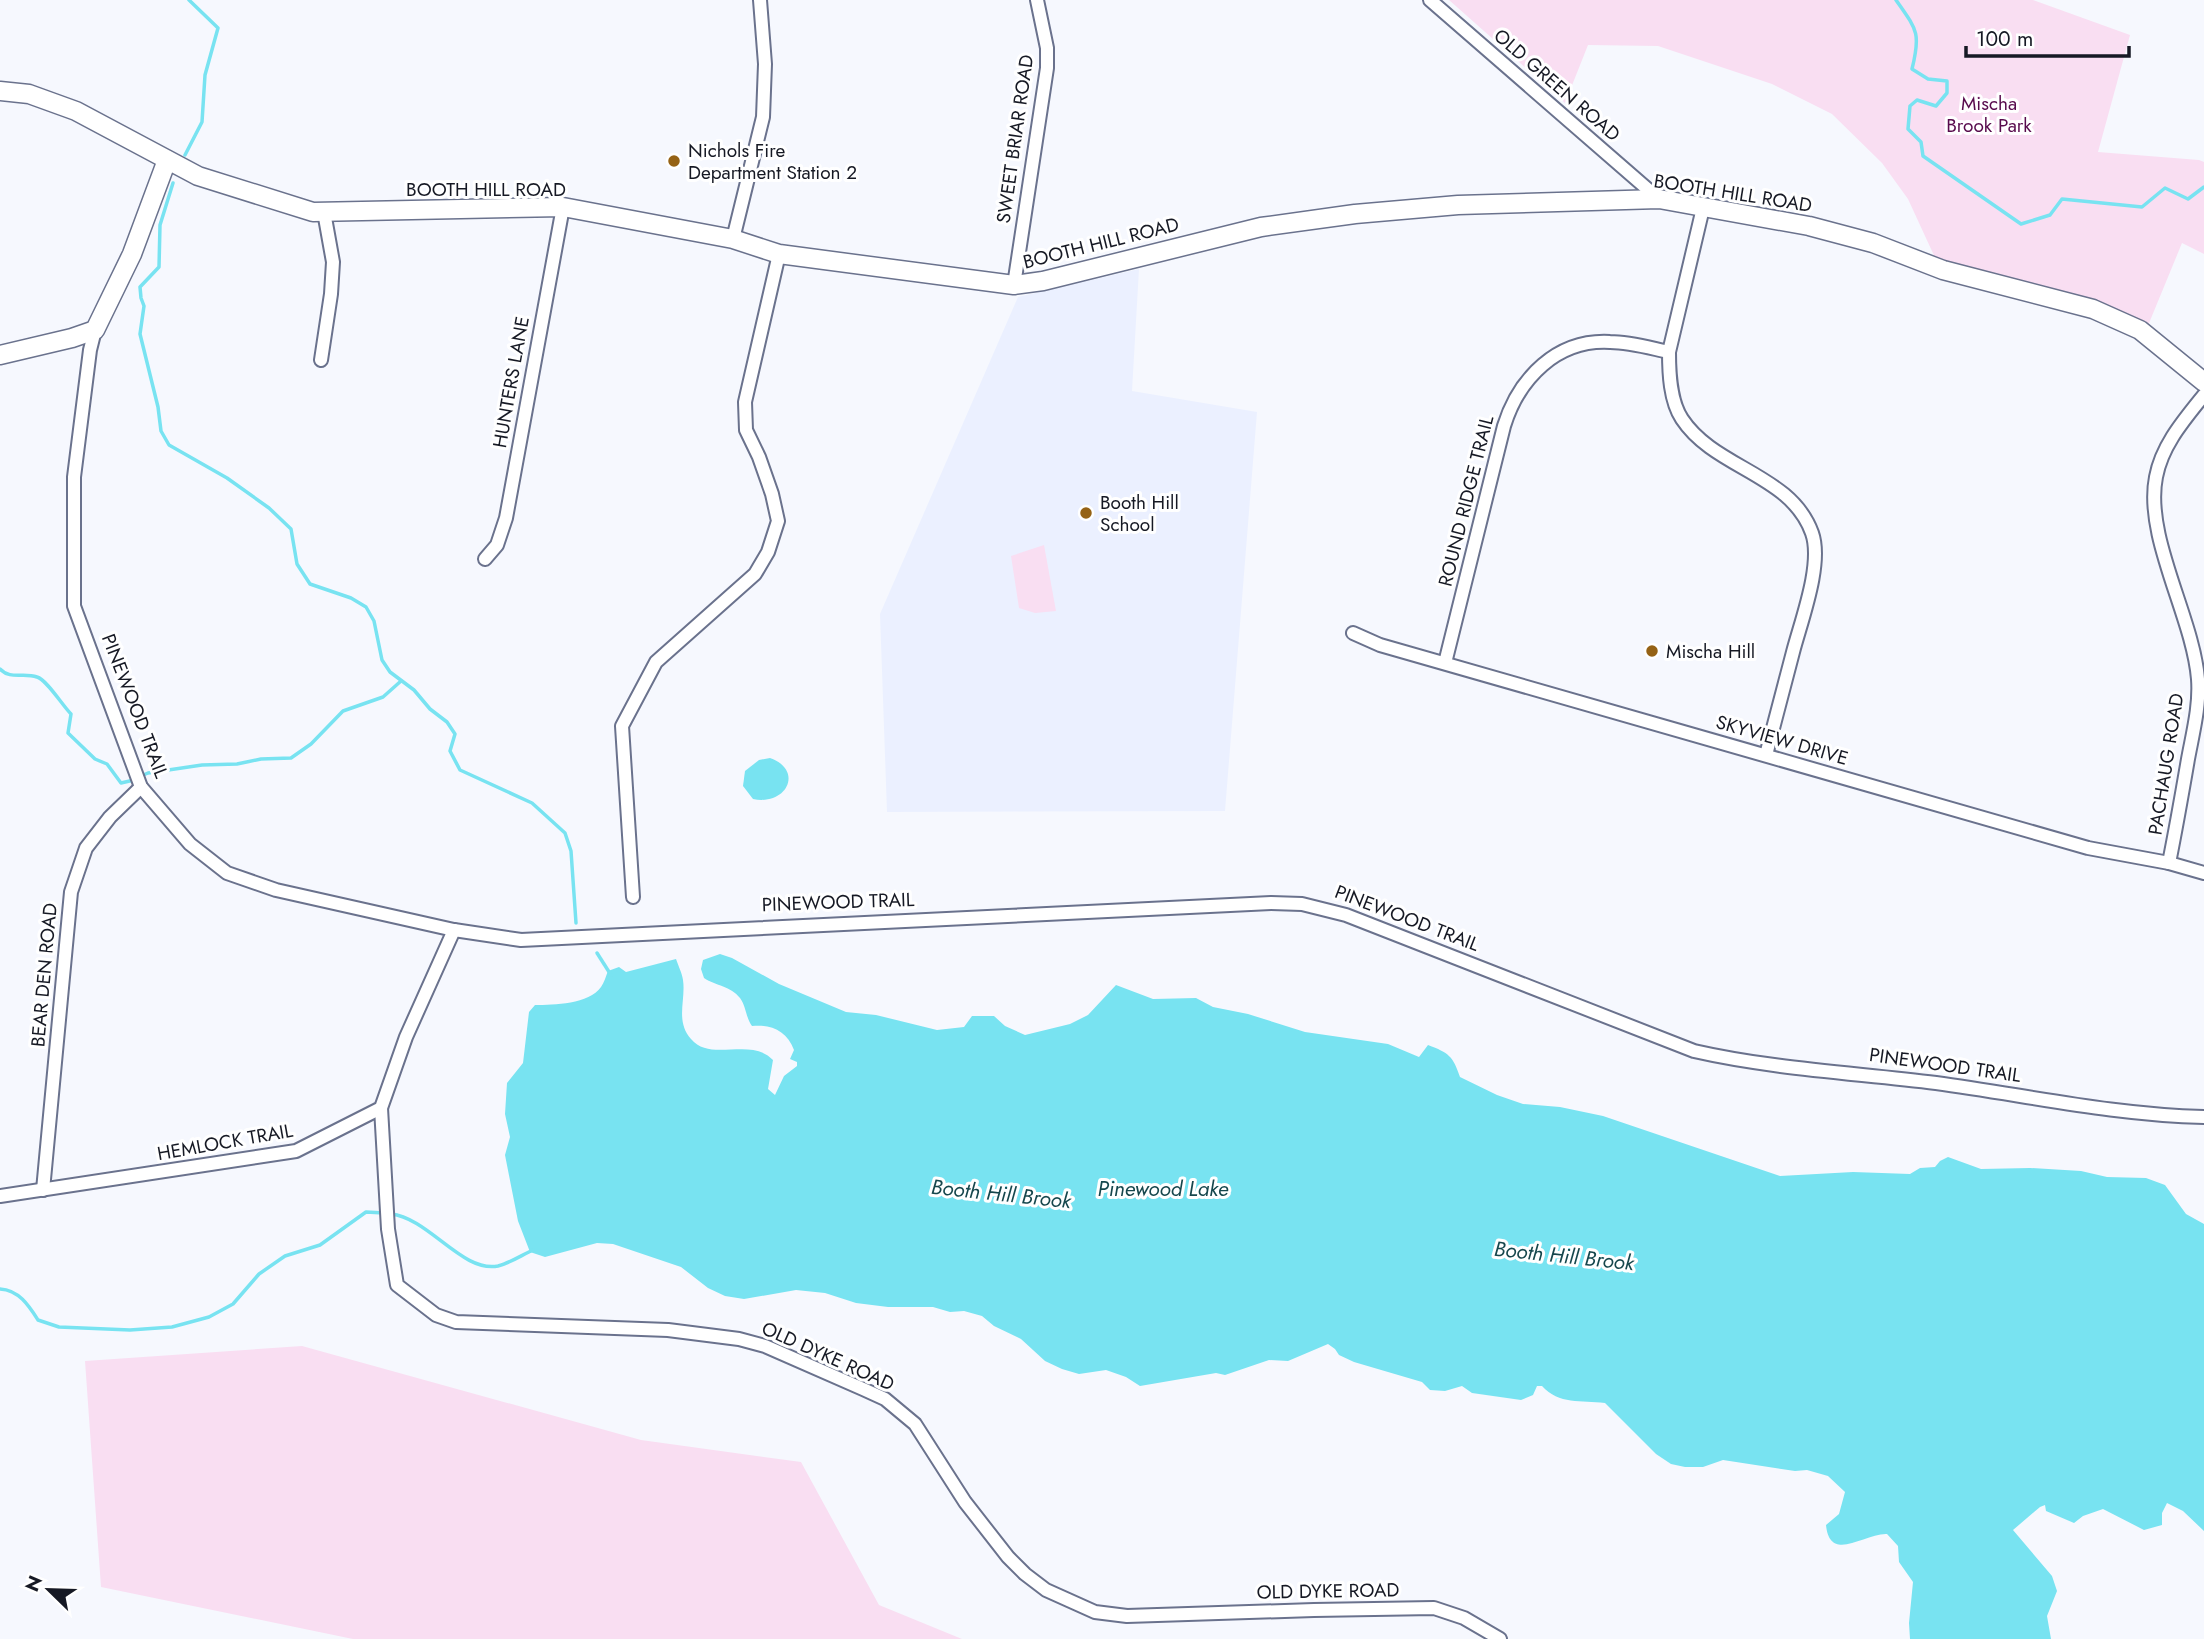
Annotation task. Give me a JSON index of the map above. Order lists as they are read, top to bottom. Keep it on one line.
{"streets":{"street":["OLD GREEN ROAD","SWEET BRIAR ROAD","BOOTH HILL ROAD","HUNTERS LANE","ROUND RIDGE TRAIL","PINEWOOD TRAIL","SKYVIEW DRIVE","PACHAUG ROAD","BEAR DEN ROAD","HEMLOCK TRAIL","OLD DYKE ROAD"]},"crossings":[["OLD GREEN ROAD","BOOTH HILL ROAD"],["SWEET BRIAR ROAD","BOOTH HILL ROAD"],["BOOTH HILL ROAD","HUNTERS LANE"],["BOOTH HILL ROAD","PINEWOOD TRAIL"],["ROUND RIDGE TRAIL","SKYVIEW DRIVE"],["PINEWOOD TRAIL","BEAR DEN ROAD"],["SKYVIEW DRIVE","PACHAUG ROAD"],["BEAR DEN ROAD","HEMLOCK TRAIL"],["HEMLOCK TRAIL","OLD DYKE ROAD"]],"water":["Pinewood Lake","Booth Hill Brook"],"parks":["Mischa Brook Park"],"places":["Nichols Fire Department Station 2","Booth Hill School","Mischa Hill"],"scale_bar":"100 m","north":"top left"}
